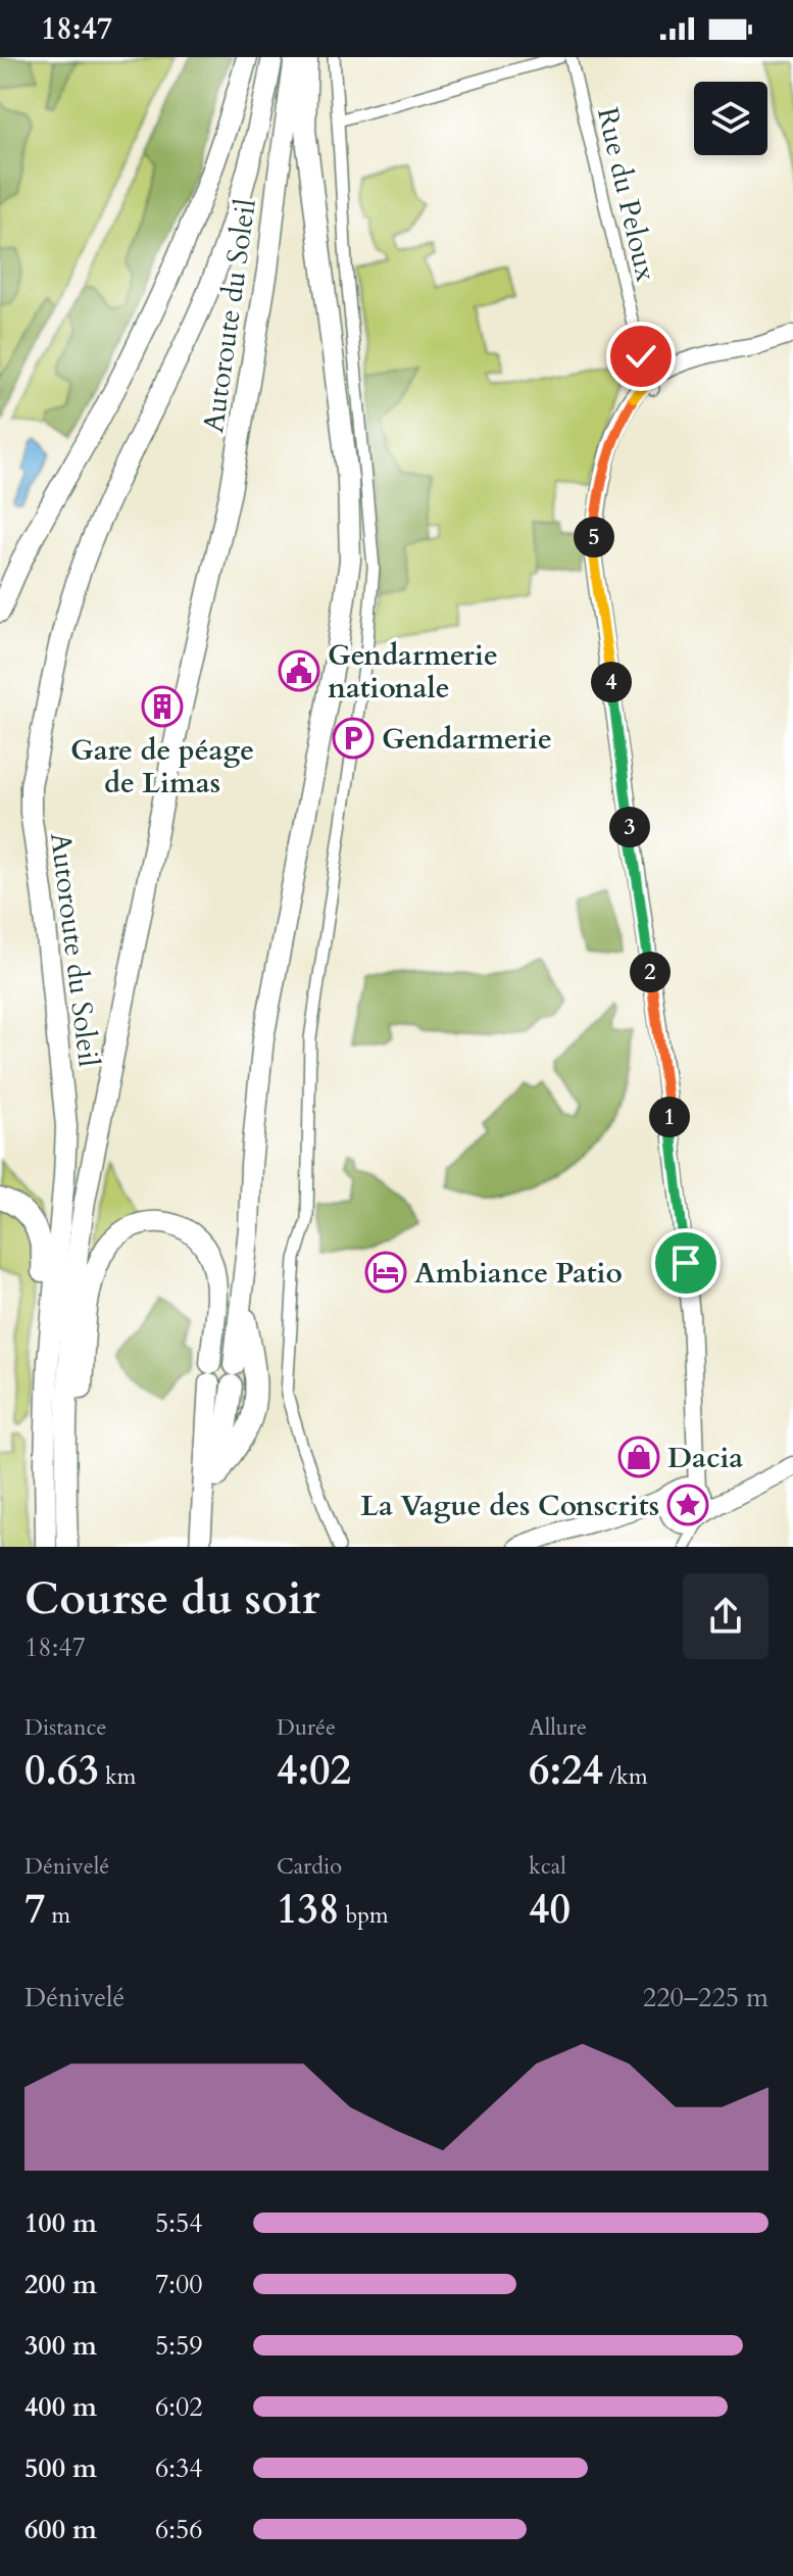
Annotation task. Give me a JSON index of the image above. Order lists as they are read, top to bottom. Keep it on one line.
{"streets":{"highway":["Autoroute du Soleil"],"street":["Rue du Peloux"]},"places":{"public building":["Gendarmerie nationale"],"building":["Gare de péage de Limas"],"parking":["Gendarmerie"],"hotel":["Ambiance Patio"],"shop":["Dacia"],"place":["La Vague des Conscrits"]},"page":{"status":"18:47","pins":["5","4","3","2","1"],"heading":["Course du soir","18:47"],"stats":[["Distance","0.63 km"],["Durée","4:02"],["Allure","6:24 /km"],["Dénivelé","7 m"],["Cardio","138 bpm"],["kcal","40"]],"chart":["Dénivelé","220–225 m"],"list":[{"name":"100 m","note":"5:54"},{"name":"200 m","note":"7:00"},{"name":"300 m","note":"5:59"},{"name":"400 m","note":"6:02"},{"name":"500 m","note":"6:34"},{"name":"600 m","note":"6:56"}]}}
